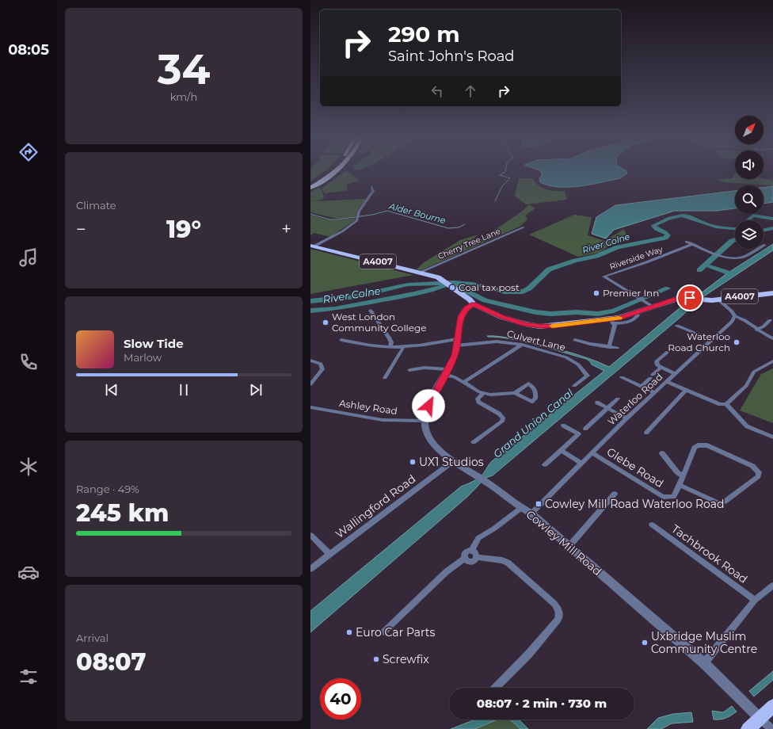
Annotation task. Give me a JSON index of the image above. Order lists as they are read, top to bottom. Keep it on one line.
{"streets":{"main road":["A4007"],"street":["Cherry Tree Lane","Riverside Way","Culvert Lane","Waterloo Road","Ashley Road","Glebe Road","Wallingford Road","Cowley Mill Road","Tachbrook Road"]},"crossings":[["Cherry Tree Lane","A4007"],["Riverside Way","A4007"],["Waterloo Road","Glebe Road"],["Waterloo Road","Cowley Mill Road"],["Ashley Road","Cowley Mill Road"],["Wallingford Road","Cowley Mill Road"]],"water":["Alder Bourne","River Colne","Grand Union Canal"],"places":{"other":["Coal tax post","Premier Inn","West London Community College","Waterloo Road Church","UX1 Studios","Euro Car Parts","Uxbridge Muslim Community Centre","Screwfix"],"transit":["Cowley Mill Road Waterloo Road"]},"north":"top right","page":{"tabs":"08:05","tile":[["34","km/h"],"Climate",["Range · 49%","245 km"],["Arrival","08:07"]],"turn":["290 m","Saint John's Road"],"heat":["−","19°","+"],"song":["Slow Tide","Marlow"],"limit":"40","trip":"08:07 · 2 min · 730 m"}}
